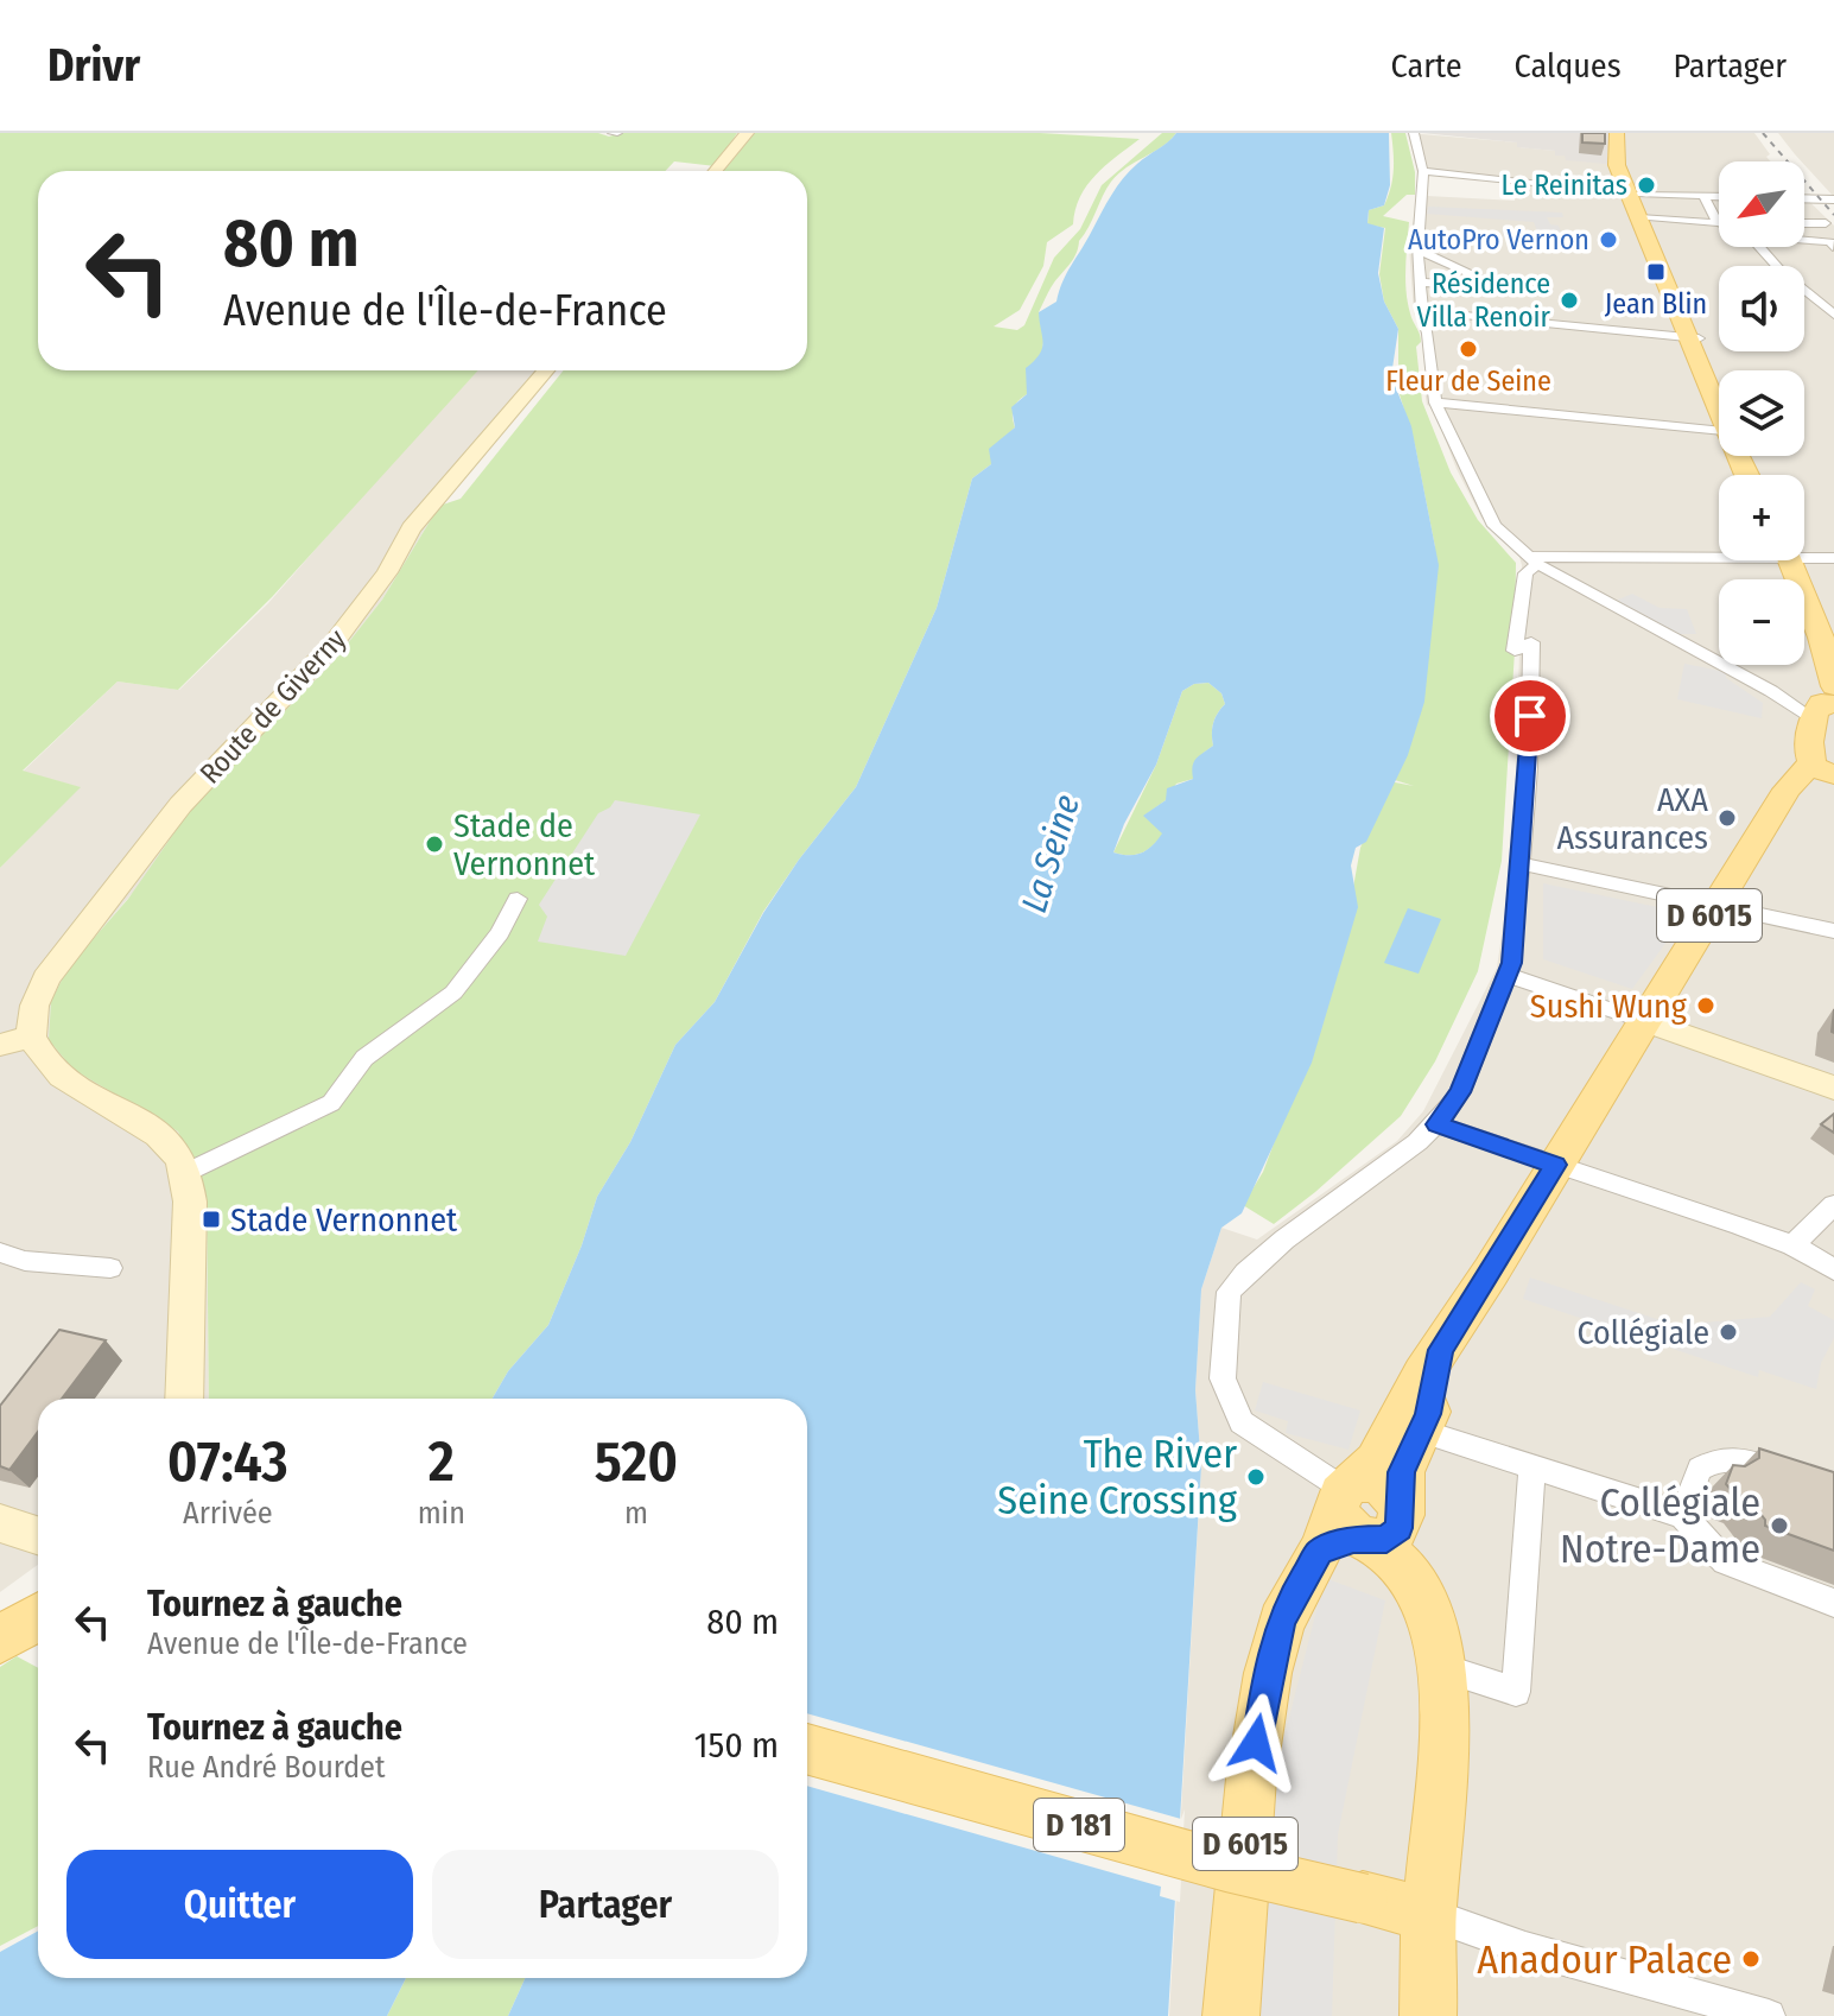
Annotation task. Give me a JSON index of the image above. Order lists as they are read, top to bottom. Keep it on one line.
{"streets":{"main road":["Route de Giverny","D 6015","D 181"]},"water":["La Seine"],"places":{"other":["Le Reinitas","AutoPro Vernon","Résidence Villa Renoir","Fleur de Seine","AXA Assurances","Stade de Vernonnet","Sushi Wung","Collégiale","The River Seine Crossing","Collégiale Notre-Dame","Anadour Palace"],"transit":["Jean Blin","Stade Vernonnet"]},"north":"bottom left","page":{"header":"Drivr","nav":["Carte","Calques","Partager"],"map_buttons":["+","−"],"turn":["80 m","Avenue de l'Île-de-France"],"eta":["07:43","Arrivée","2","min","520","m"],"list":[{"name":"Tournez à gauche","note":"Avenue de l'Île-de-France","value":"80 m"},{"name":"Tournez à gauche","note":"Rue André Bourdet","value":"150 m"}],"buttons":["Quitter","Partager"]}}
